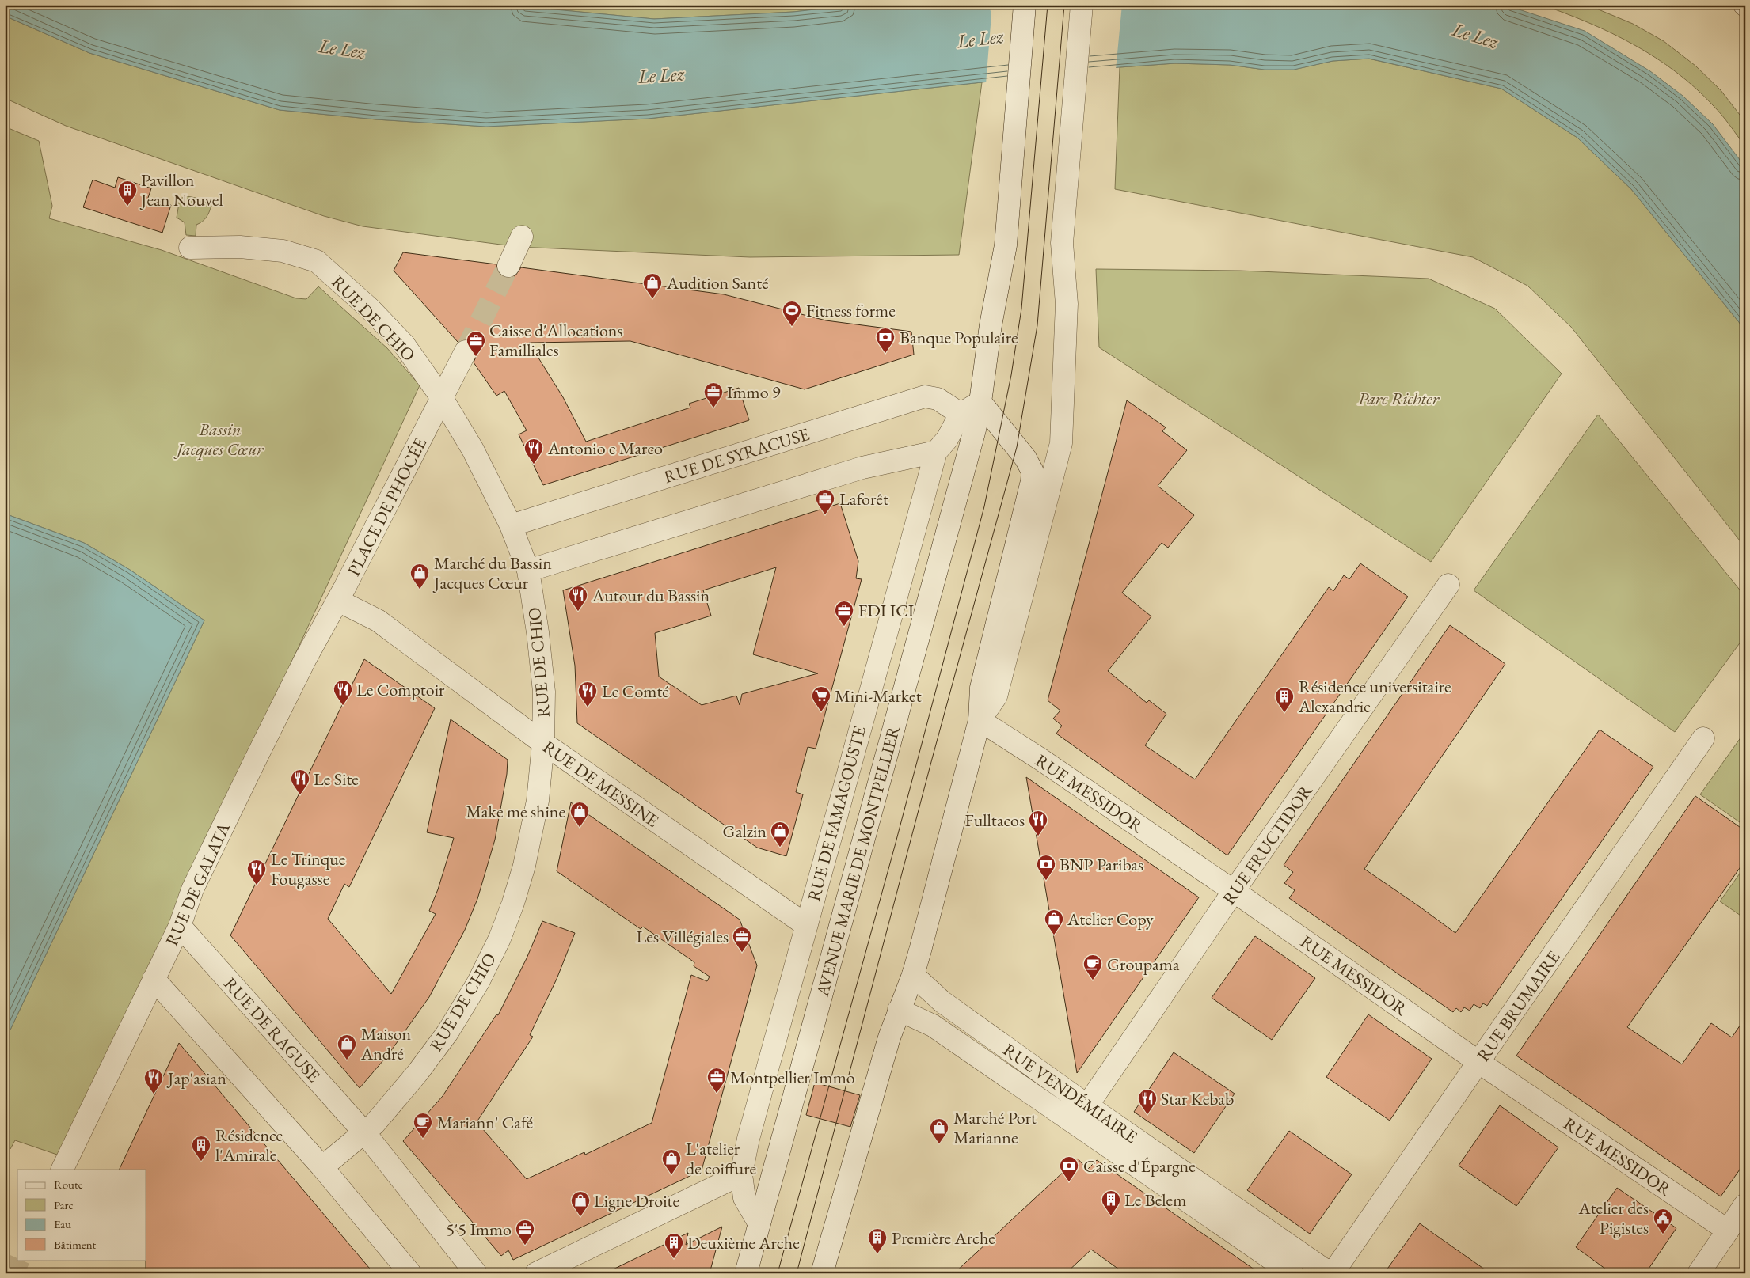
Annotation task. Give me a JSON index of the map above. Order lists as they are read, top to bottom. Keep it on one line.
{"streets":{"street":["RUE DE CHIO","RUE DE SYRACUSE","PLACE DE PHOCÉE","RUE DE MESSINE","RUE MESSIDOR","RUE DE FAMAGOUSTE","RUE FRUCTIDOR","AVENUE MARIE DE MONTPELLIER","RUE DE GALATA","RUE BRUMAIRE","RUE DE RAGUSE","RUE VENDÉMIAIRE"]},"crossings":[["RUE DE CHIO","RUE DE SYRACUSE"],["RUE DE CHIO","PLACE DE PHOCÉE"],["RUE DE CHIO","RUE DE MESSINE"],["RUE DE CHIO","RUE DE RAGUSE"],["RUE DE SYRACUSE","RUE DE FAMAGOUSTE"],["PLACE DE PHOCÉE","RUE DE MESSINE"],["PLACE DE PHOCÉE","RUE DE GALATA"],["RUE DE MESSINE","RUE DE FAMAGOUSTE"],["RUE DE MESSINE","RUE DE GALATA"],["RUE MESSIDOR","RUE FRUCTIDOR"],["RUE MESSIDOR","RUE BRUMAIRE"],["RUE DE FAMAGOUSTE","AVENUE MARIE DE MONTPELLIER"],["RUE FRUCTIDOR","RUE VENDÉMIAIRE"],["RUE DE GALATA","RUE DE RAGUSE"],["RUE BRUMAIRE","RUE VENDÉMIAIRE"]],"water":["Le Lez"],"parks":["Parc Richter","Bassin Jacques Cœur"],"places":{"building":["Pavillon Jean Nouvel","Résidence universitaire Alexandrie","Résidence l'Amirale","Le Belem","Première Arche","Deuxième Arche"],"shop":["Audition Santé","Marché du Bassin Jacques Cœur","Make me shine","Galzin","Atelier Copy","Maison André","Marché Port Marianne","L'atelier de coiffure","Ligne Droite"],"sports":["Fitness forme"],"bank":["Banque Populaire","BNP Paribas","Caisse d'Épargne"],"office":["Caisse d'Allocations Familliales","Immo 9","Laforêt","FDI ICI","Les Villégiales","Montpellier Immo","5'5 Immo"],"restaurant":["Antonio e Marco","Autour du Bassin","Le Comptoir","Le Comté","Le Site","Fulltacos","Le Trinque Fougasse","Jap'asian","Star Kebab"],"supermarket":["Mini-Market"],"cafe":["Groupama","Mariann' Café"],"public building":["Atelier des Pigistes"]},"legend":["Route","Parc","Eau","Bâtiment"]}
